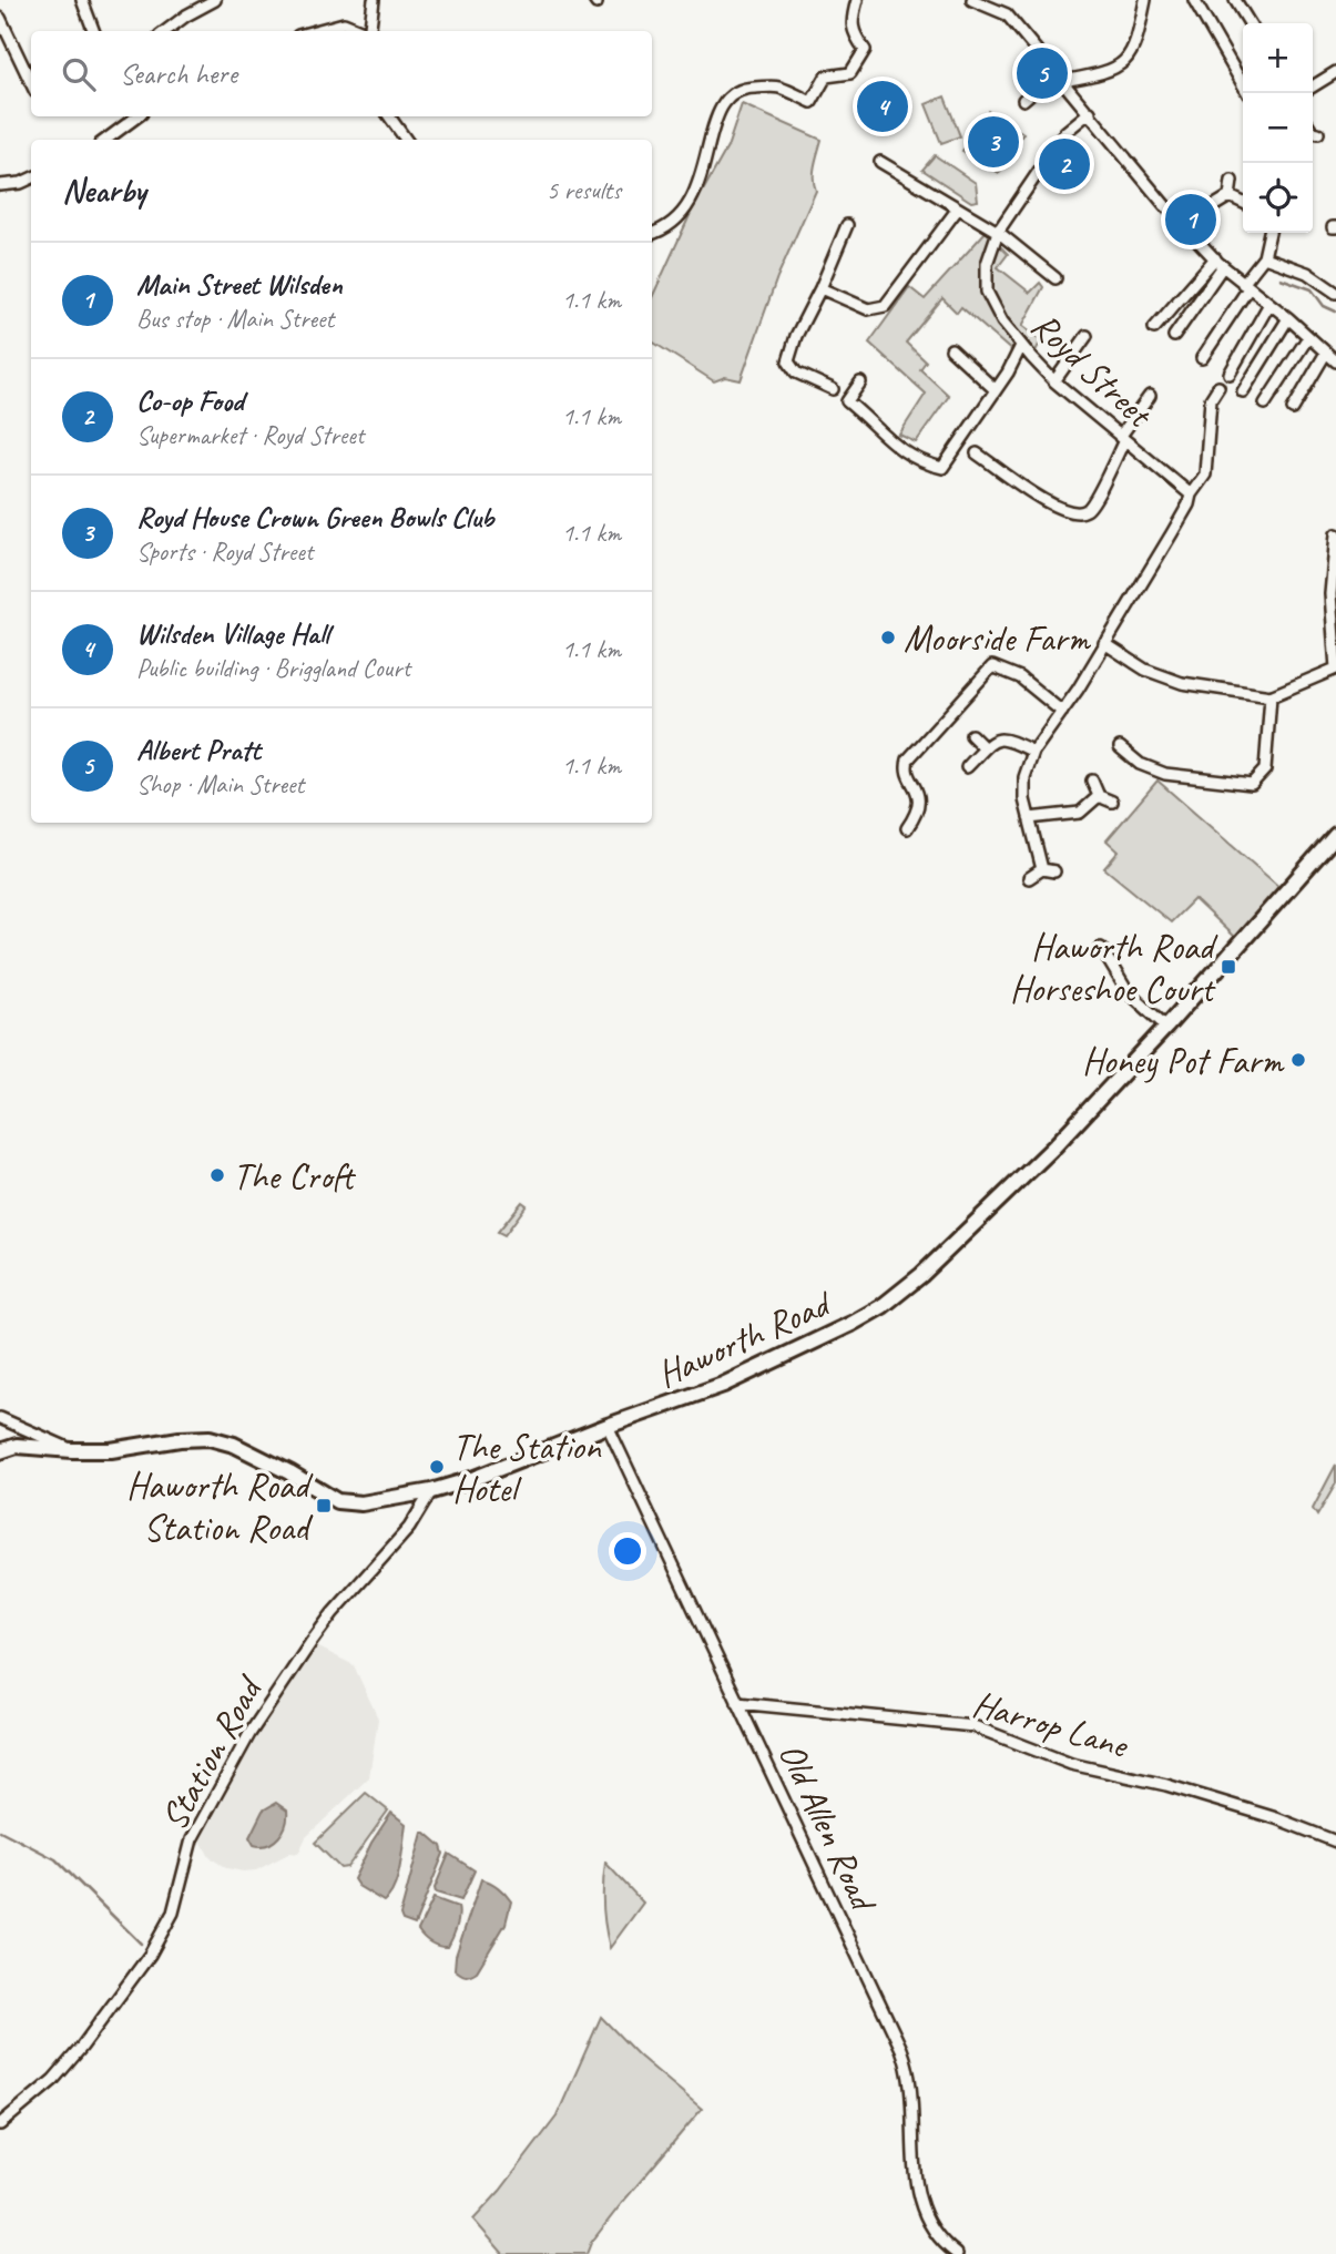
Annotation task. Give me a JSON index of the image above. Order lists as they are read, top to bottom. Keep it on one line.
{"streets":{"main road":["Haworth Road"],"street":["Royd Street","Harrop Lane","Station Road","Old Allen Road"]},"crossings":[["Haworth Road","Station Road"],["Haworth Road","Old Allen Road"],["Harrop Lane","Old Allen Road"]],"places":{"other":["Moorside Farm","Honey Pot Farm","The Croft","The Station Hotel"],"transit":["Haworth Road Horseshoe Court","Haworth Road Station Road"]},"page":{"map_buttons":["+","−"],"search":"Search here","pins":["5","4","3","2","1"],"heading":["Nearby","5 results"],"list":[{"mark":"1","name":"Main Street Wilsden","note":"Bus stop · Main Street","value":"1.1 km"},{"mark":"2","name":"Co-op Food","note":"Supermarket · Royd Street","value":"1.1 km"},{"mark":"3","name":"Royd House Crown Green Bowls Club","note":"Sports · Royd Street","value":"1.1 km"},{"mark":"4","name":"Wilsden Village Hall","note":"Public building · Briggland Court","value":"1.1 km"},{"mark":"5","name":"Albert Pratt","note":"Shop · Main Street","value":"1.1 km"}]}}
